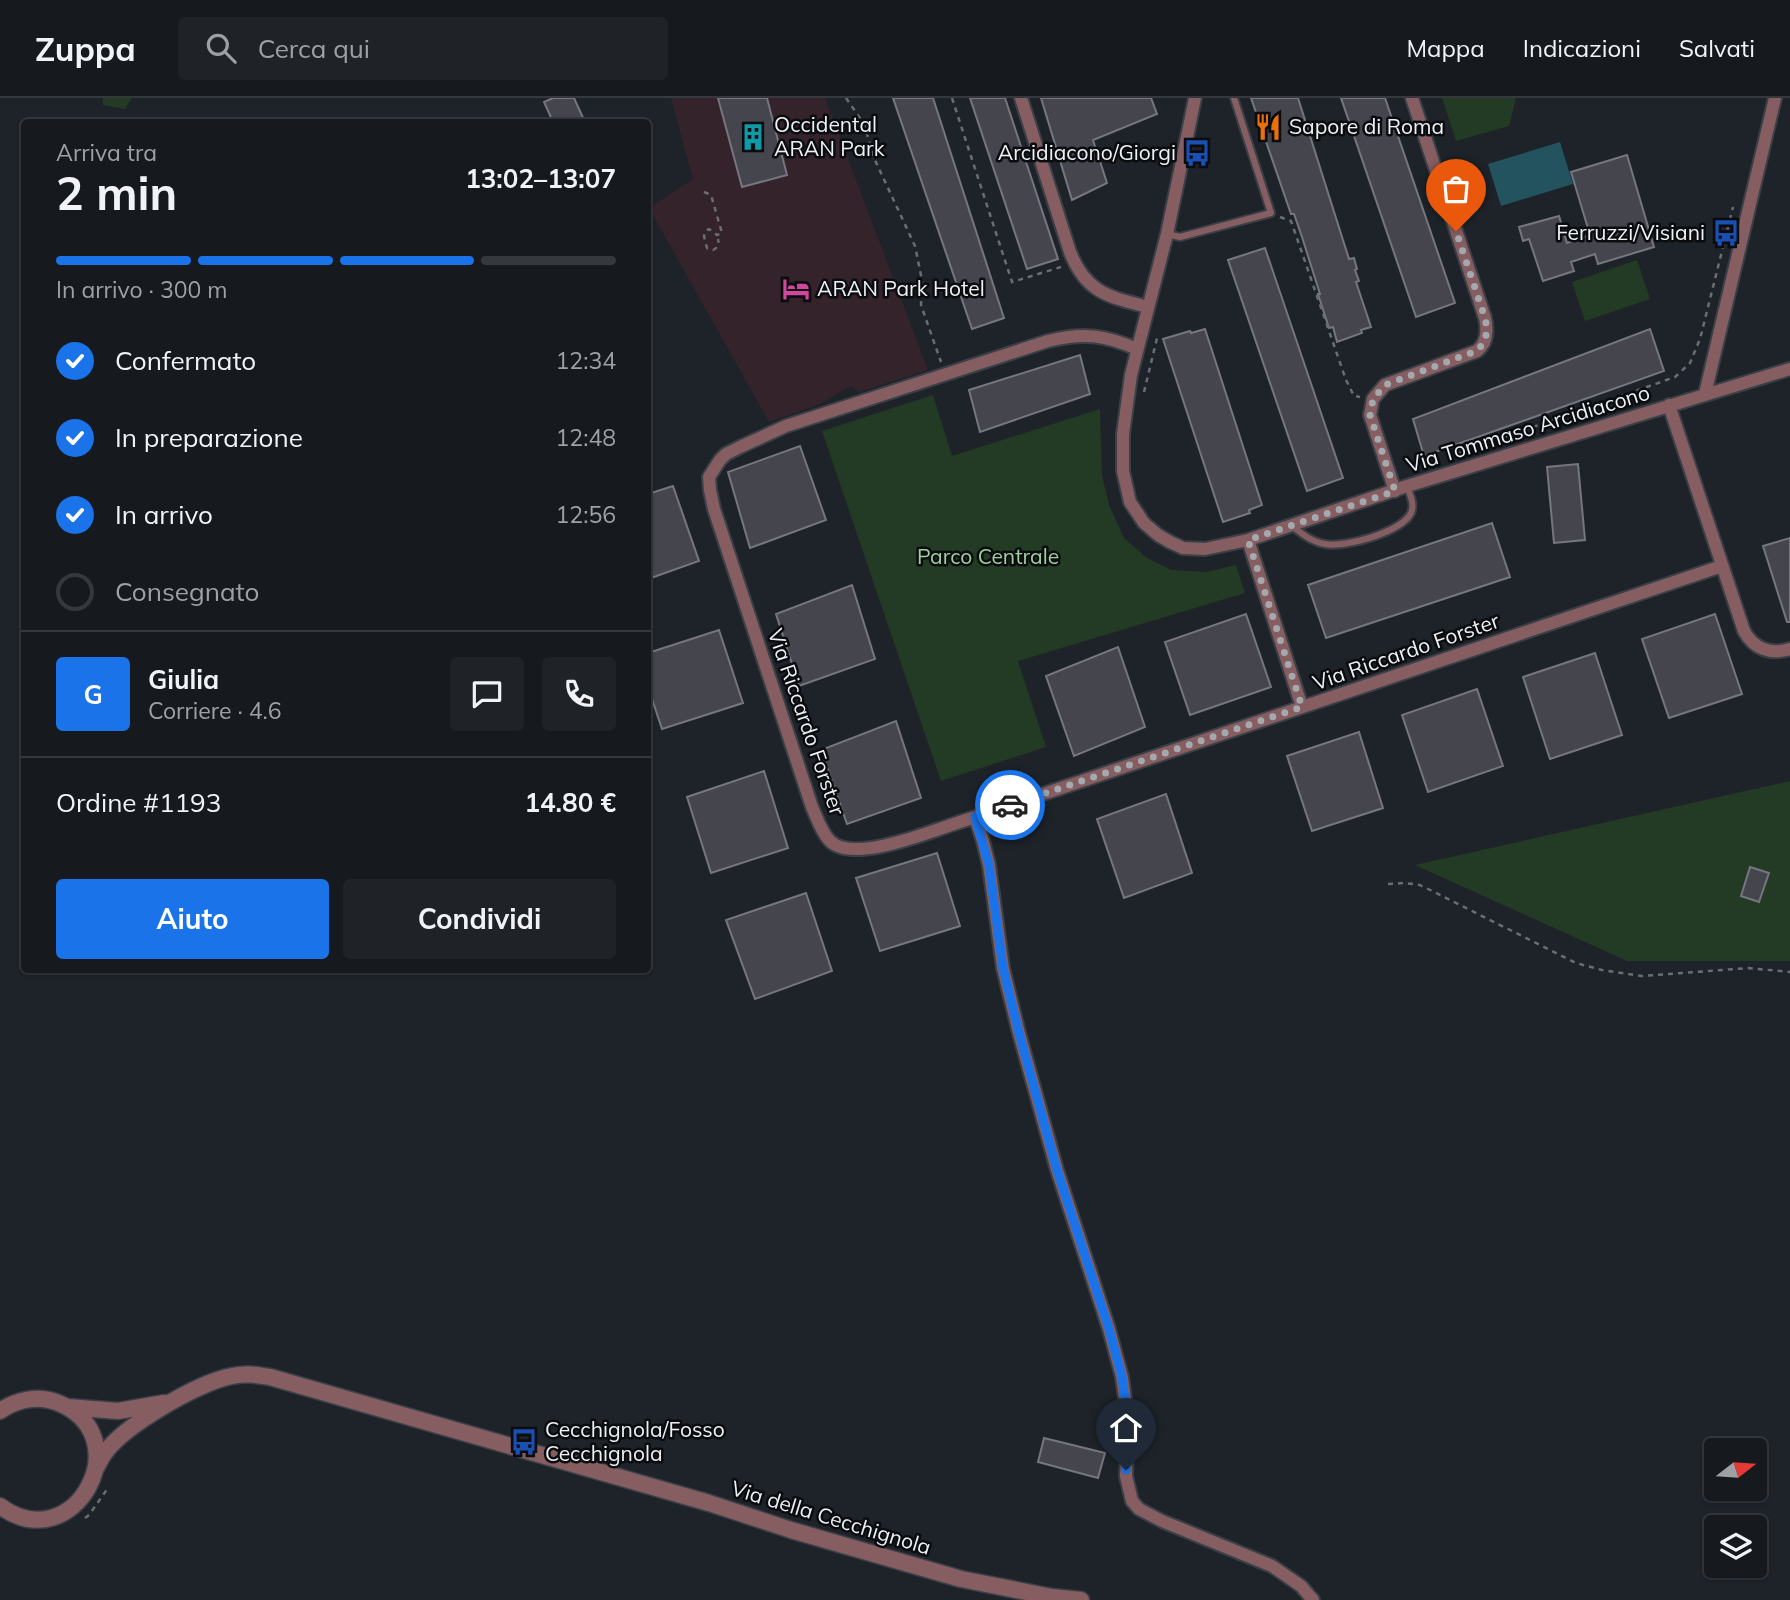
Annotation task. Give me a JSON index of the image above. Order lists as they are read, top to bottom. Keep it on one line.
{"streets":{"street":["Via Tommaso Arcidiacono","Via Riccardo Forster","Via della Cecchignola"]},"crossings":[["Via Tommaso Arcidiacono","Via Riccardo Forster"]],"parks":["Parco Centrale"],"places":{"restaurant":["Sapore di Roma"],"building":["Occidental ARAN Park"],"bus stop":["Arcidiacono/Giorgi","Ferruzzi/Visiani","Cecchignola/Fosso Cecchignola"],"hotel":["ARAN Park Hotel"]},"north":"right","page":{"header":"Zuppa","search":"Cerca qui","nav":["Mappa","Indicazioni","Salvati"],"heading":["2 min","Arriva tra","13:02–13:07"],"panel":["Giulia","Corriere · 4.6","Ordine #1193","14.80 €"],"bar":"In arrivo · 300 m","list":[["Confermato","12:34"],["In preparazione","12:48"],["In arrivo","12:56"],"Consegnato"],"round":"G","buttons":["Aiuto","Condividi"]}}
